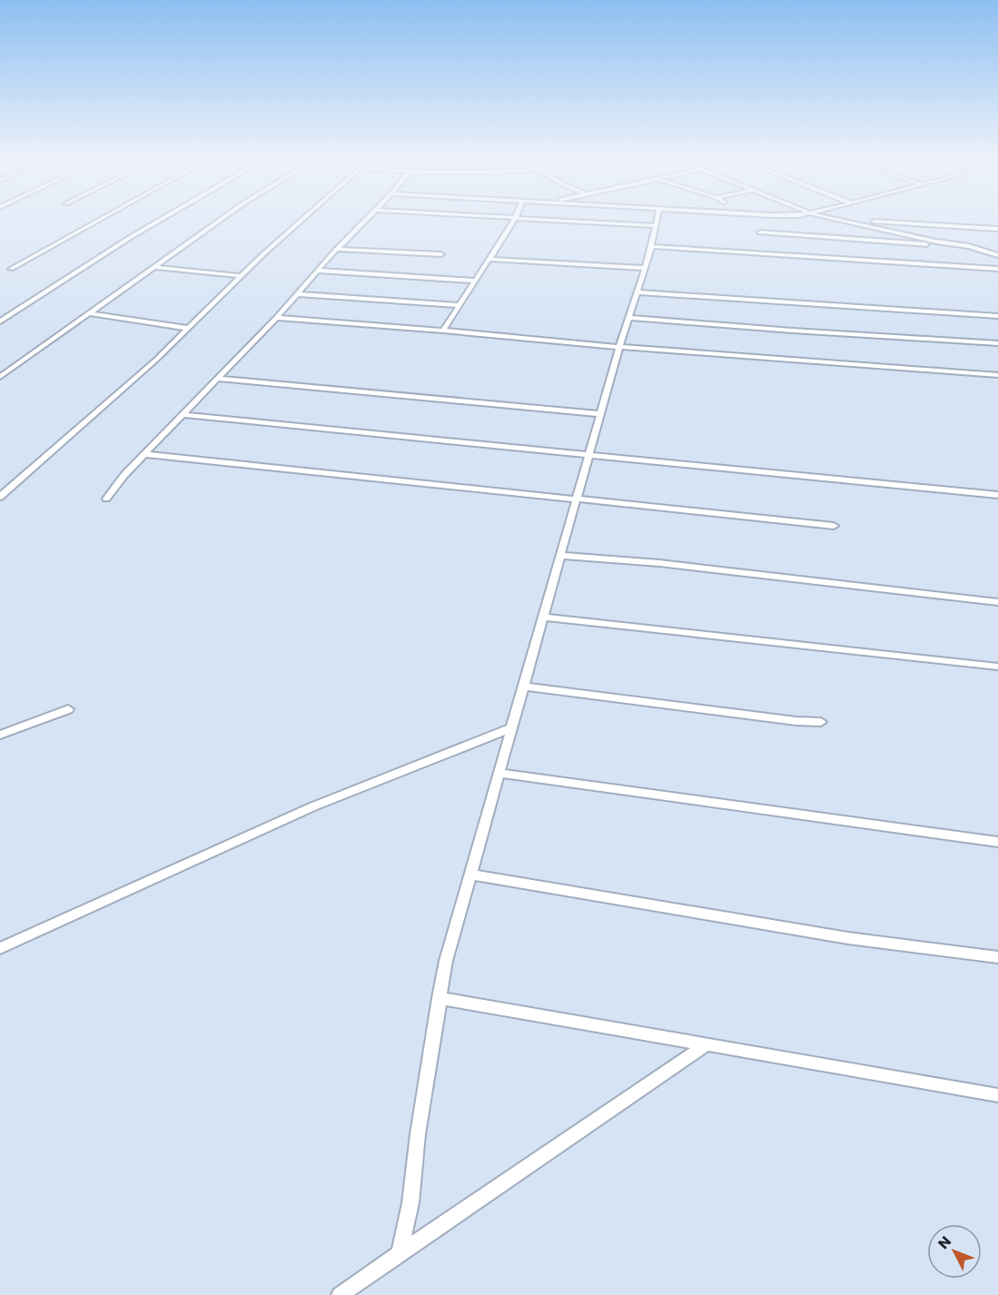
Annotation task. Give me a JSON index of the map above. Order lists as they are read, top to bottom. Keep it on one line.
{"north":"top left"}
